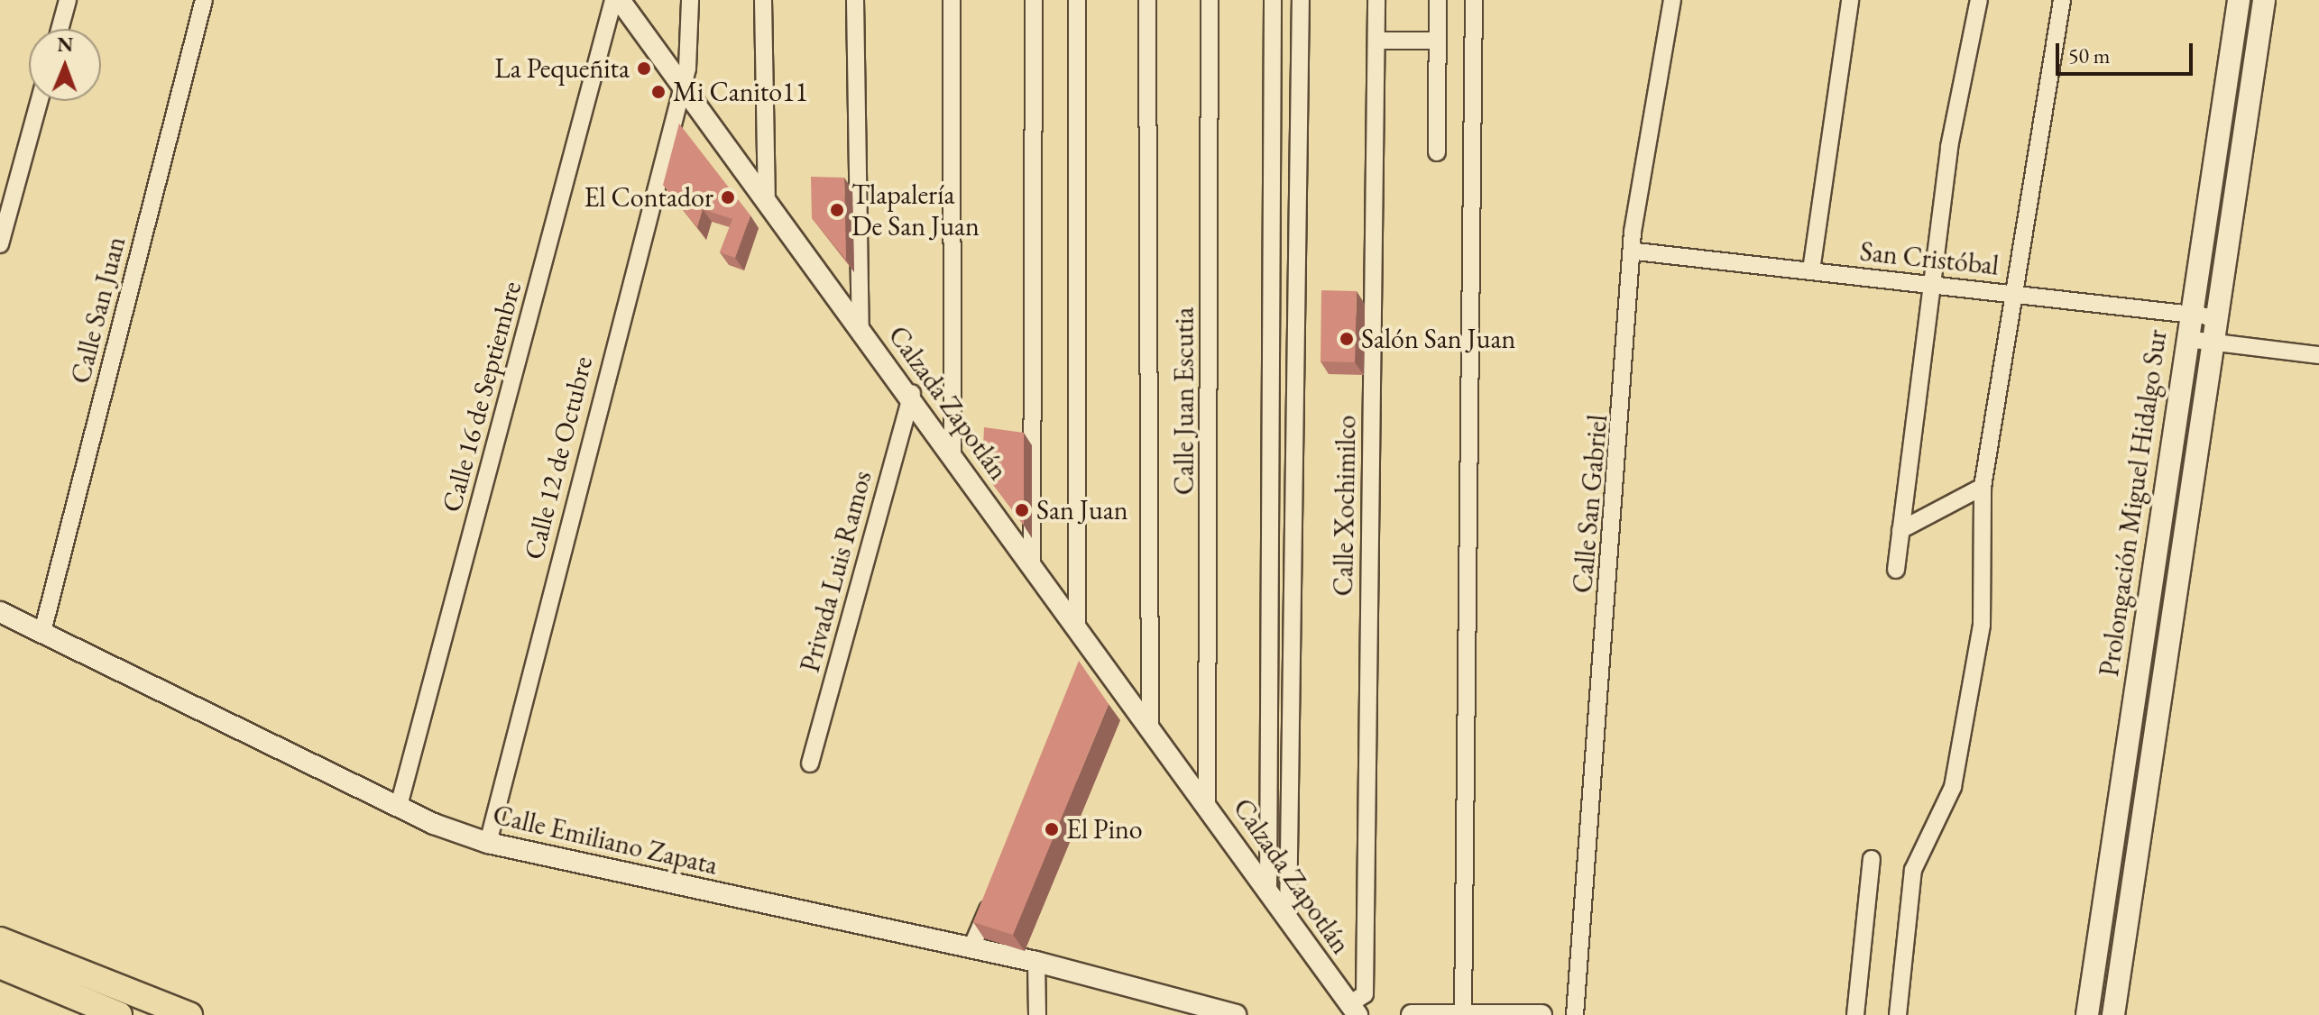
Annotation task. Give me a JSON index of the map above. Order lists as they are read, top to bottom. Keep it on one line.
{"streets":{"main road":["Prolongación Miguel Hidalgo Sur"],"street":["San Cristóbal","Calle San Juan","Calle 16 de Septiembre","Calle Juan Escutia","Calzada Zapotlán","Calle 12 de Octubre","Calle San Gabriel","Calle Xochimilco","Privada Luis Ramos","Calle Emiliano Zapata"]},"crossings":[["San Cristóbal","Prolongación Miguel Hidalgo Sur"],["San Cristóbal","Calle San Gabriel"],["Calle San Juan","Calle Emiliano Zapata"],["Calle 16 de Septiembre","Calle Emiliano Zapata"],["Calle Juan Escutia","Calzada Zapotlán"],["Calzada Zapotlán","Calle 12 de Octubre"],["Calzada Zapotlán","Calle Xochimilco"],["Calzada Zapotlán","Privada Luis Ramos"],["Calle 12 de Octubre","Calle Emiliano Zapata"]],"places":["La Pequeñita","Mi Canito11","El Contador","Tlapalería De San Juan","Salón San Juan","San Juan","El Pino"],"scale_bar":"50 m","north":"top"}
